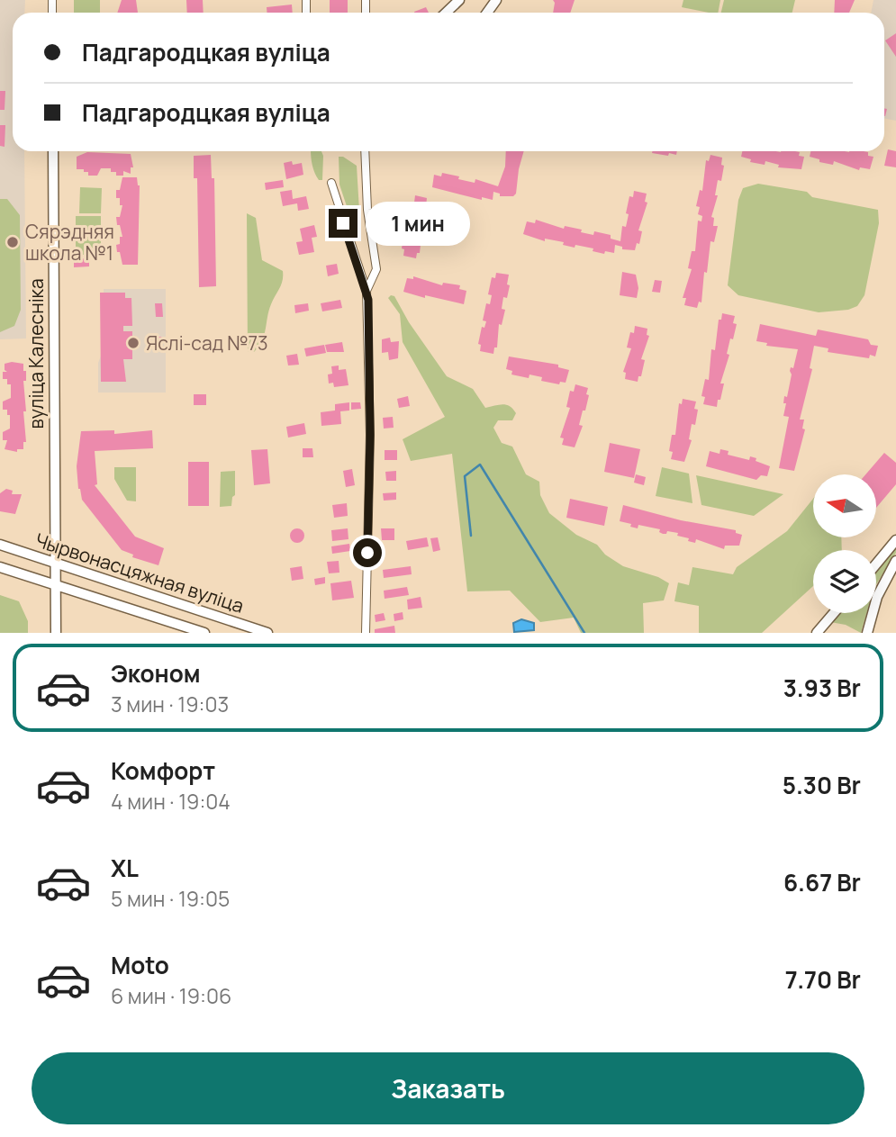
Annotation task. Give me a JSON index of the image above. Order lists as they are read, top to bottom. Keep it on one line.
{"streets":{"main road":["вуліца Калесніка","Чырвонасцяжная вуліца"]},"crossings":[["вуліца Калесніка","Чырвонасцяжная вуліца"]],"places":["Сярэдняя школа №1","Яслі-сад №73"],"north":"left","page":{"banner":["Падгародцкая вуліца","Падгародцкая вуліца"],"bubble":"1 мин","list":[{"name":"Эконом","note":"3 мин · 19:03","value":"3.93 Br"},{"name":"Комфорт","note":"4 мин · 19:04","value":"5.30 Br"},{"name":"XL","note":"5 мин · 19:05","value":"6.67 Br"},{"name":"Moto","note":"6 мин · 19:06","value":"7.70 Br"}],"buttons":"Заказать"}}
